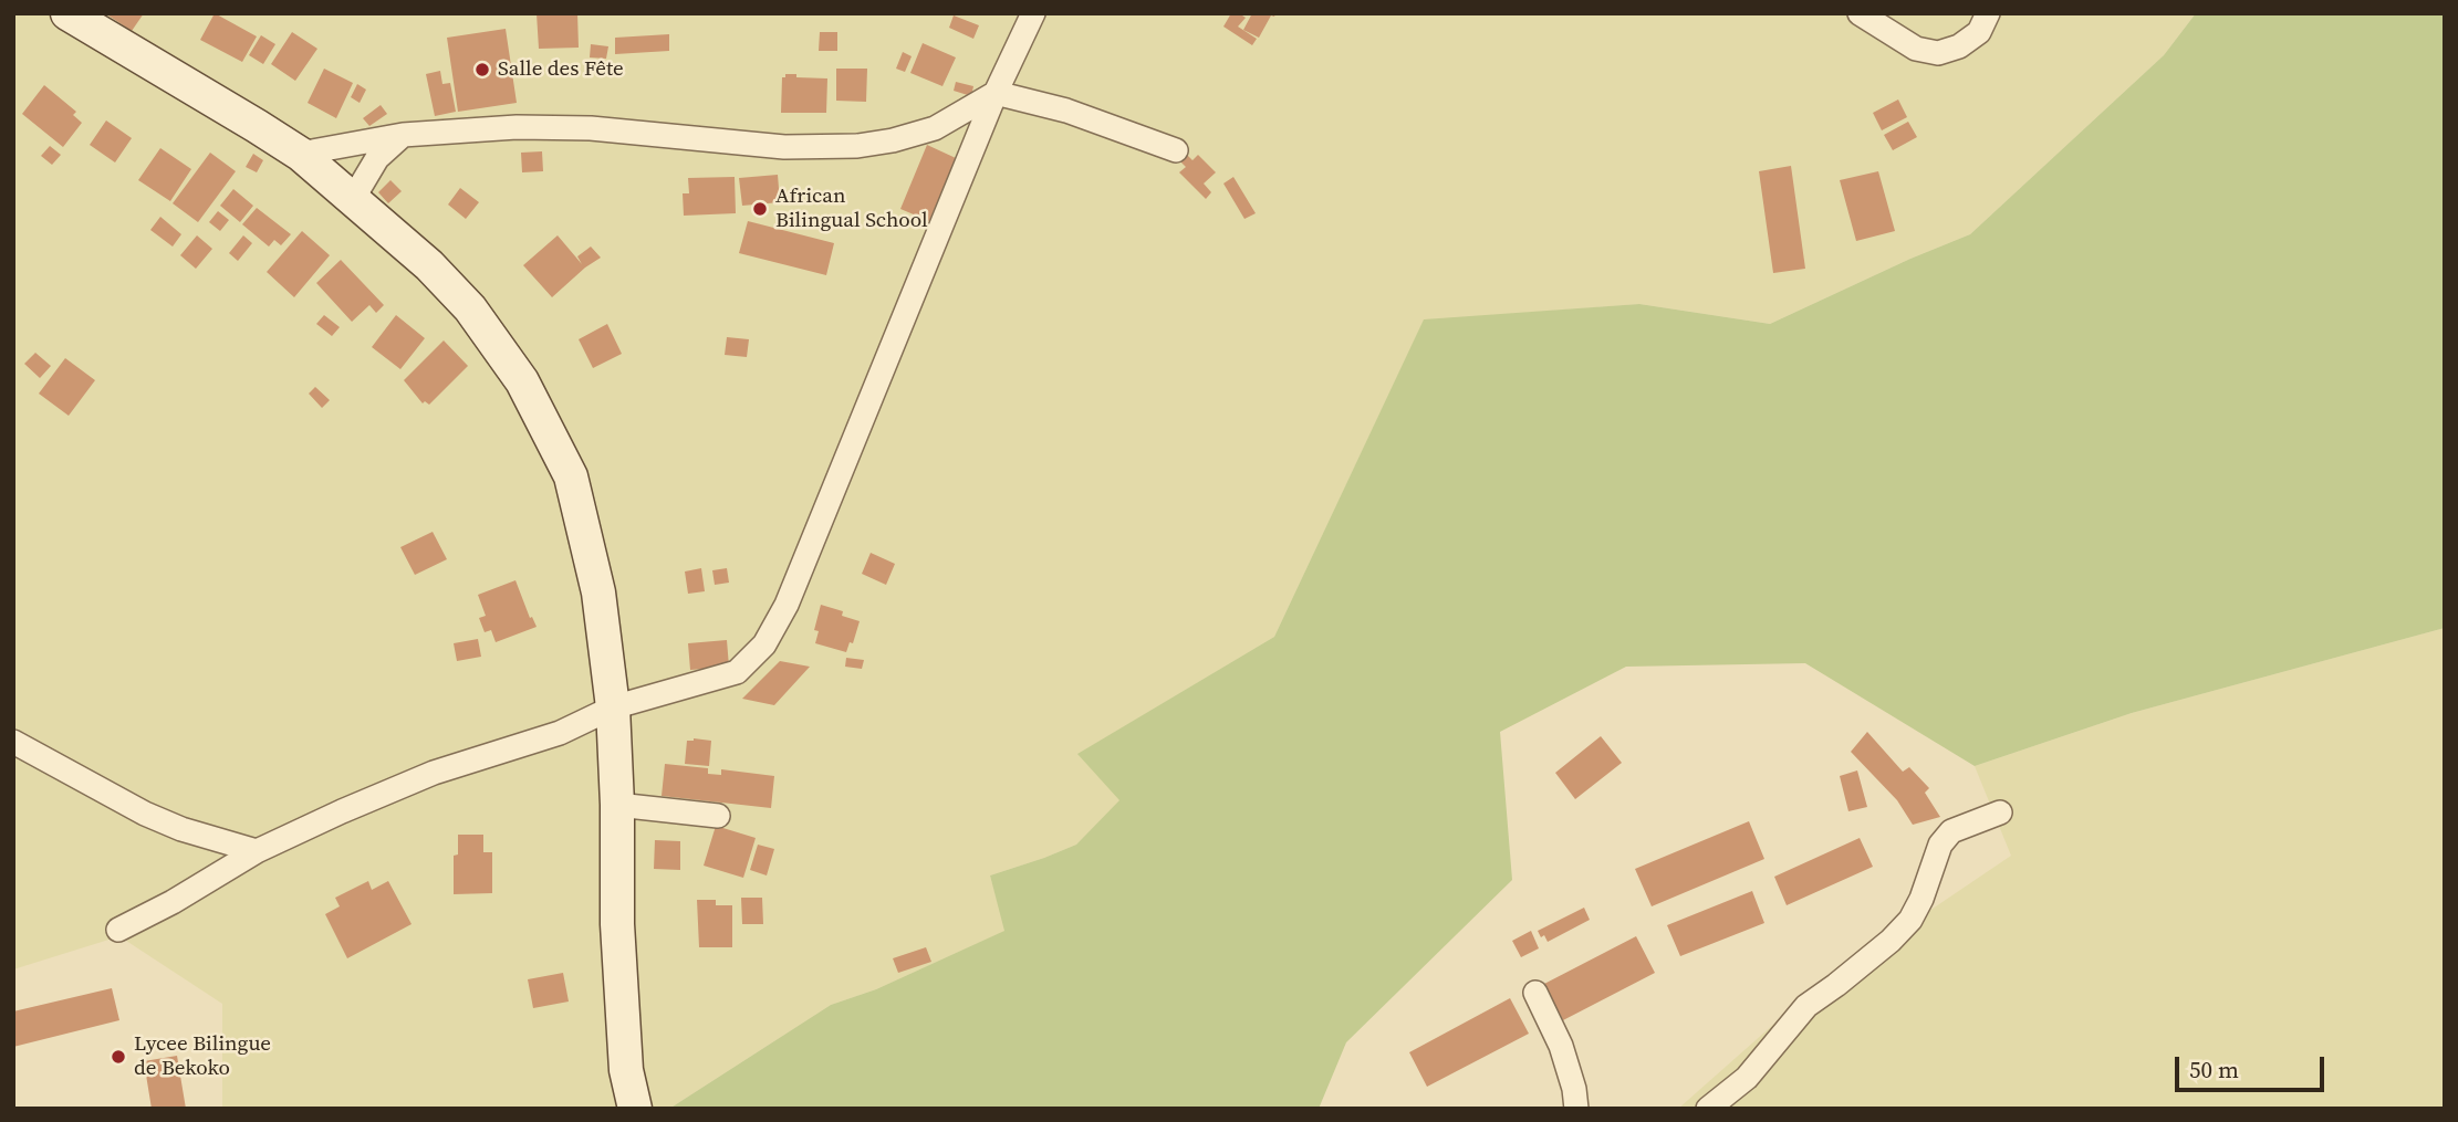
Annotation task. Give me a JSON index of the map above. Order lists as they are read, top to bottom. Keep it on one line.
{"places":["Salle des Fête","African Bilingual School","Lycee Bilingue de Bekoko"],"scale_bar":"50 m"}
